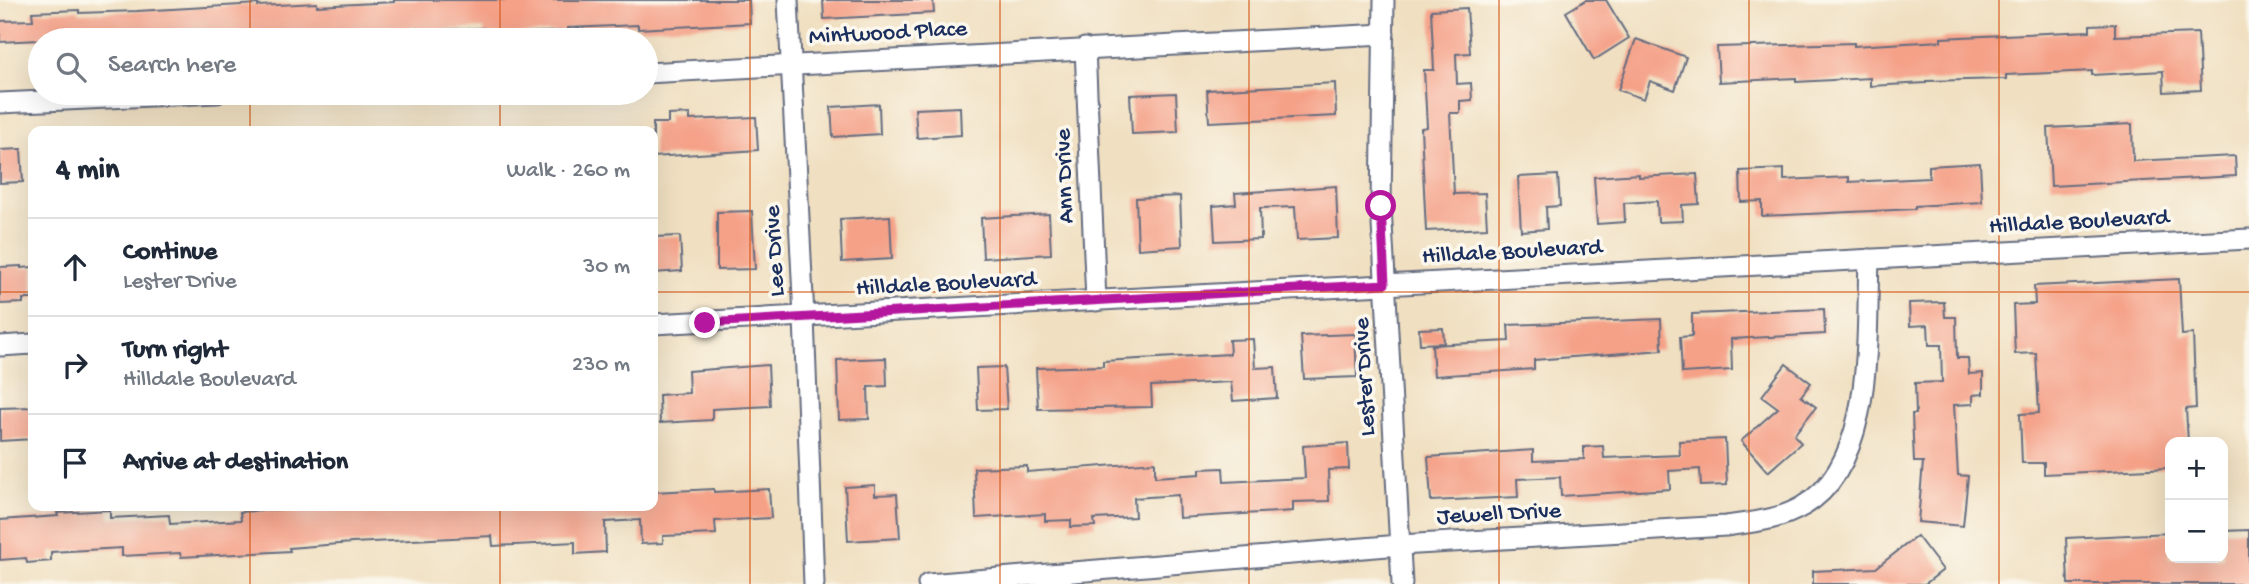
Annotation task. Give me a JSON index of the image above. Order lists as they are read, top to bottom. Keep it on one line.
{"streets":{"street":["Mintwood Place","Ann Drive","Hilldale Boulevard","Lee Drive","Lester Drive","Jewell Drive"]},"crossings":[["Mintwood Place","Ann Drive"],["Mintwood Place","Lee Drive"],["Mintwood Place","Lester Drive"],["Ann Drive","Hilldale Boulevard"],["Hilldale Boulevard","Lee Drive"],["Hilldale Boulevard","Lester Drive"],["Hilldale Boulevard","Jewell Drive"],["Lester Drive","Jewell Drive"]],"page":{"search":"Search here","heading":["4 min","Walk · 260 m"],"list":[["Continue","Lester Drive","30 m"],["Turn right","Hilldale Boulevard","230 m"],"Arrive at destination"],"map_buttons":["+","−"]}}
